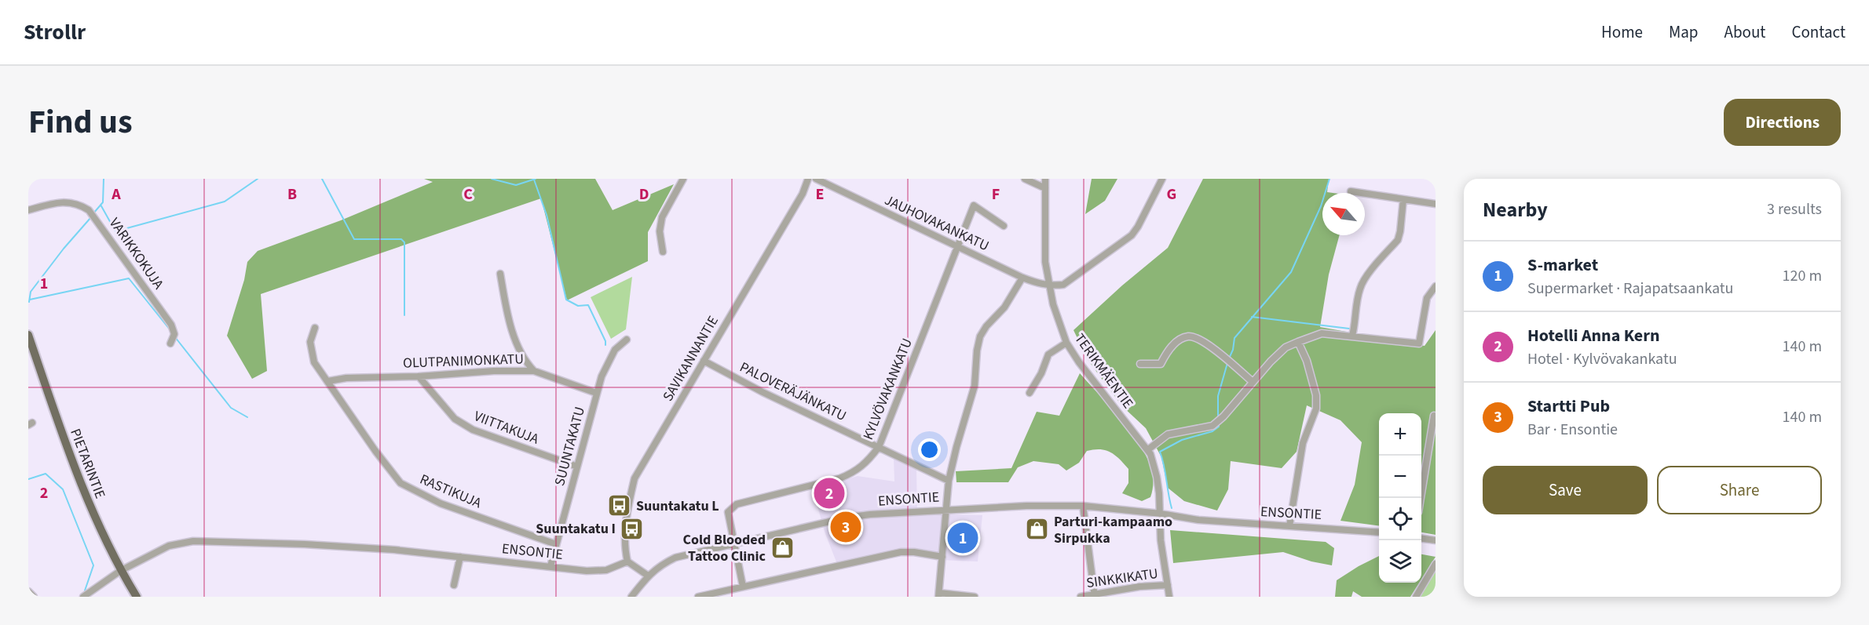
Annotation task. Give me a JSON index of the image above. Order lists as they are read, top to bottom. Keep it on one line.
{"streets":{"main road":["PIETARINTIE"],"street":["JAUHOVAKANKATU","VARIKKOKUJA","SAVIKANNANTIE","OLUTPANIMONKATU","TERIKMÄENTIE","KYLVÖVAKANKATU","PALOVERÄJÄNKATU","VIITTAKUJA","SUUNTAKATU","RASTIKUJA","ENSONTIE","SINKKIKATU"]},"crossings":[["JAUHOVAKANKATU","TERIKMÄENTIE"],["JAUHOVAKANKATU","KYLVÖVAKANKATU"],["SAVIKANNANTIE","PALOVERÄJÄNKATU"],["SAVIKANNANTIE","ENSONTIE"],["OLUTPANIMONKATU","VIITTAKUJA"],["OLUTPANIMONKATU","SUUNTAKATU"],["OLUTPANIMONKATU","RASTIKUJA"],["TERIKMÄENTIE","ENSONTIE"],["TERIKMÄENTIE","SINKKIKATU"],["KYLVÖVAKANKATU","PALOVERÄJÄNKATU"],["KYLVÖVAKANKATU","ENSONTIE"],["VIITTAKUJA","SUUNTAKATU"],["SUUNTAKATU","RASTIKUJA"],["SUUNTAKATU","ENSONTIE"],["PIETARINTIE","ENSONTIE"]],"places":{"bus stop":["Suuntakatu L","Suuntakatu I"],"shop":["Parturi-kampaamo Sirpukka","Cold Blooded Tattoo Clinic"]},"north":"top left","page":{"header":"Strollr","nav":["Home","Map","About","Contact"],"title":"Find us","buttons":["Directions",["Save","Share"]],"heading":["Nearby","3 results"],"list":[{"mark":"1","name":"S-market","note":"Supermarket · Rajapatsaankatu","value":"120 m"},{"mark":"2","name":"Hotelli Anna Kern","note":"Hotel · Kylvövakankatu","value":"140 m"},{"mark":"3","name":"Startti Pub","note":"Bar · Ensontie","value":"140 m"}],"map_buttons":["+","−"],"pins":["2","3","1"]},"grid":{"columns":["A","B","C","D","E","F","G"],"rows":["1","2"]}}
